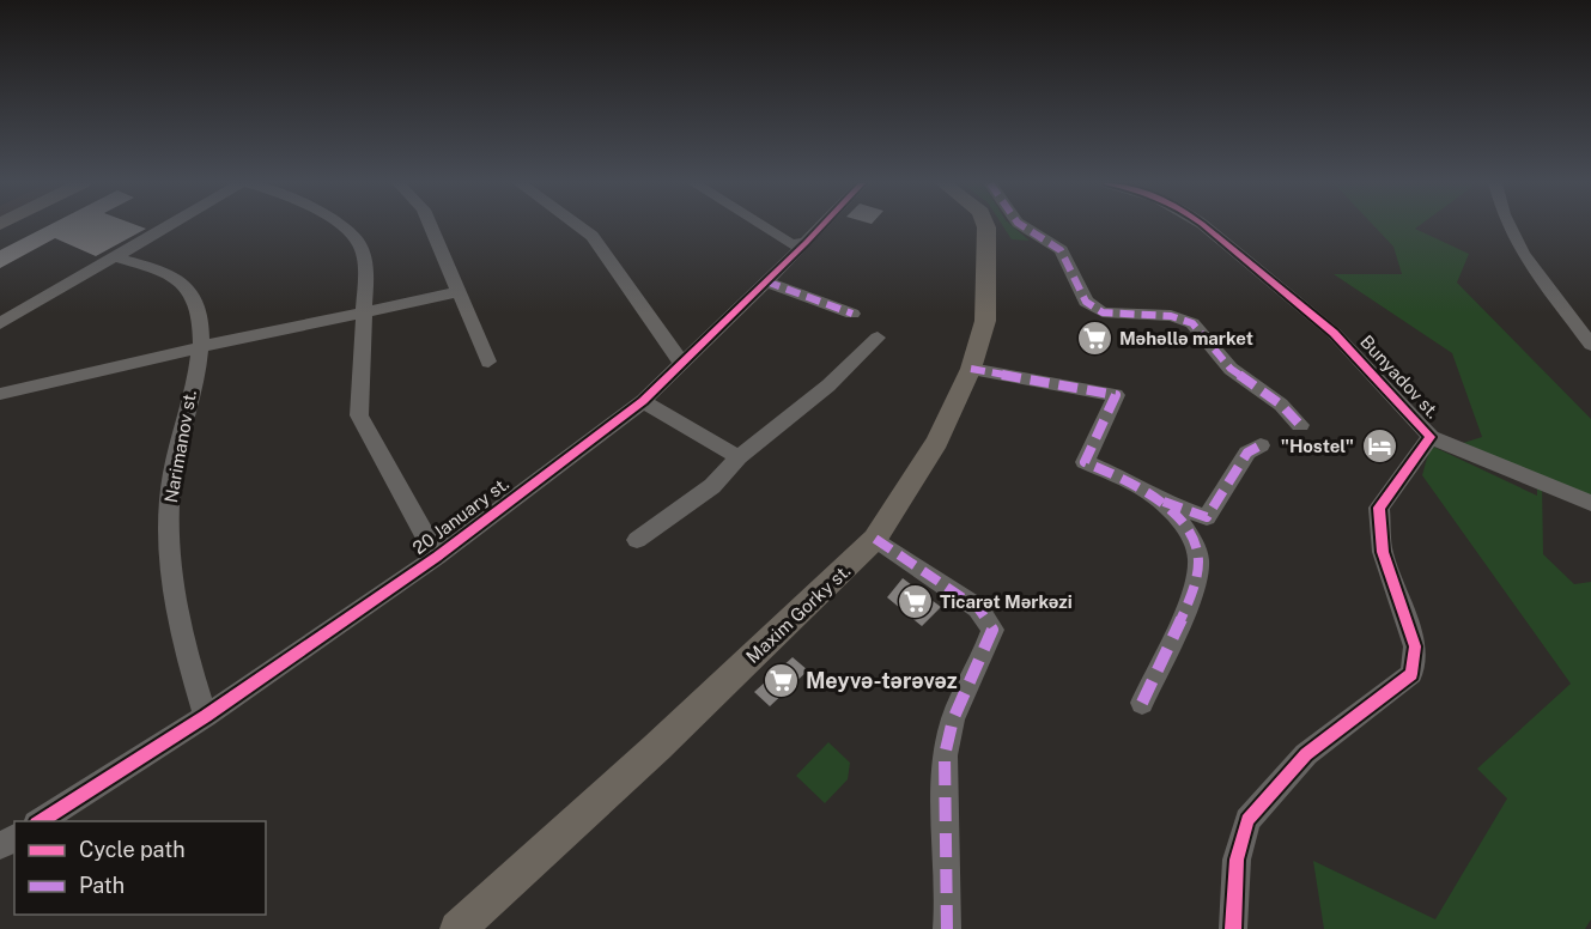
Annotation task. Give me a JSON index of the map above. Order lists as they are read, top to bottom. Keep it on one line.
{"streets":{"main road":["Maxim Gorky st."],"street":["Bunyadov st.","Narimanov st.","20 January st."]},"crossings":[["Narimanov st.","20 January st."]],"places":{"supermarket":["Məhəllə market","Ticarət Mərkəzi","Meyvə-tərəvəz"],"hotel":["\"Hostel\""]},"legend":["Cycle path","Path"]}
